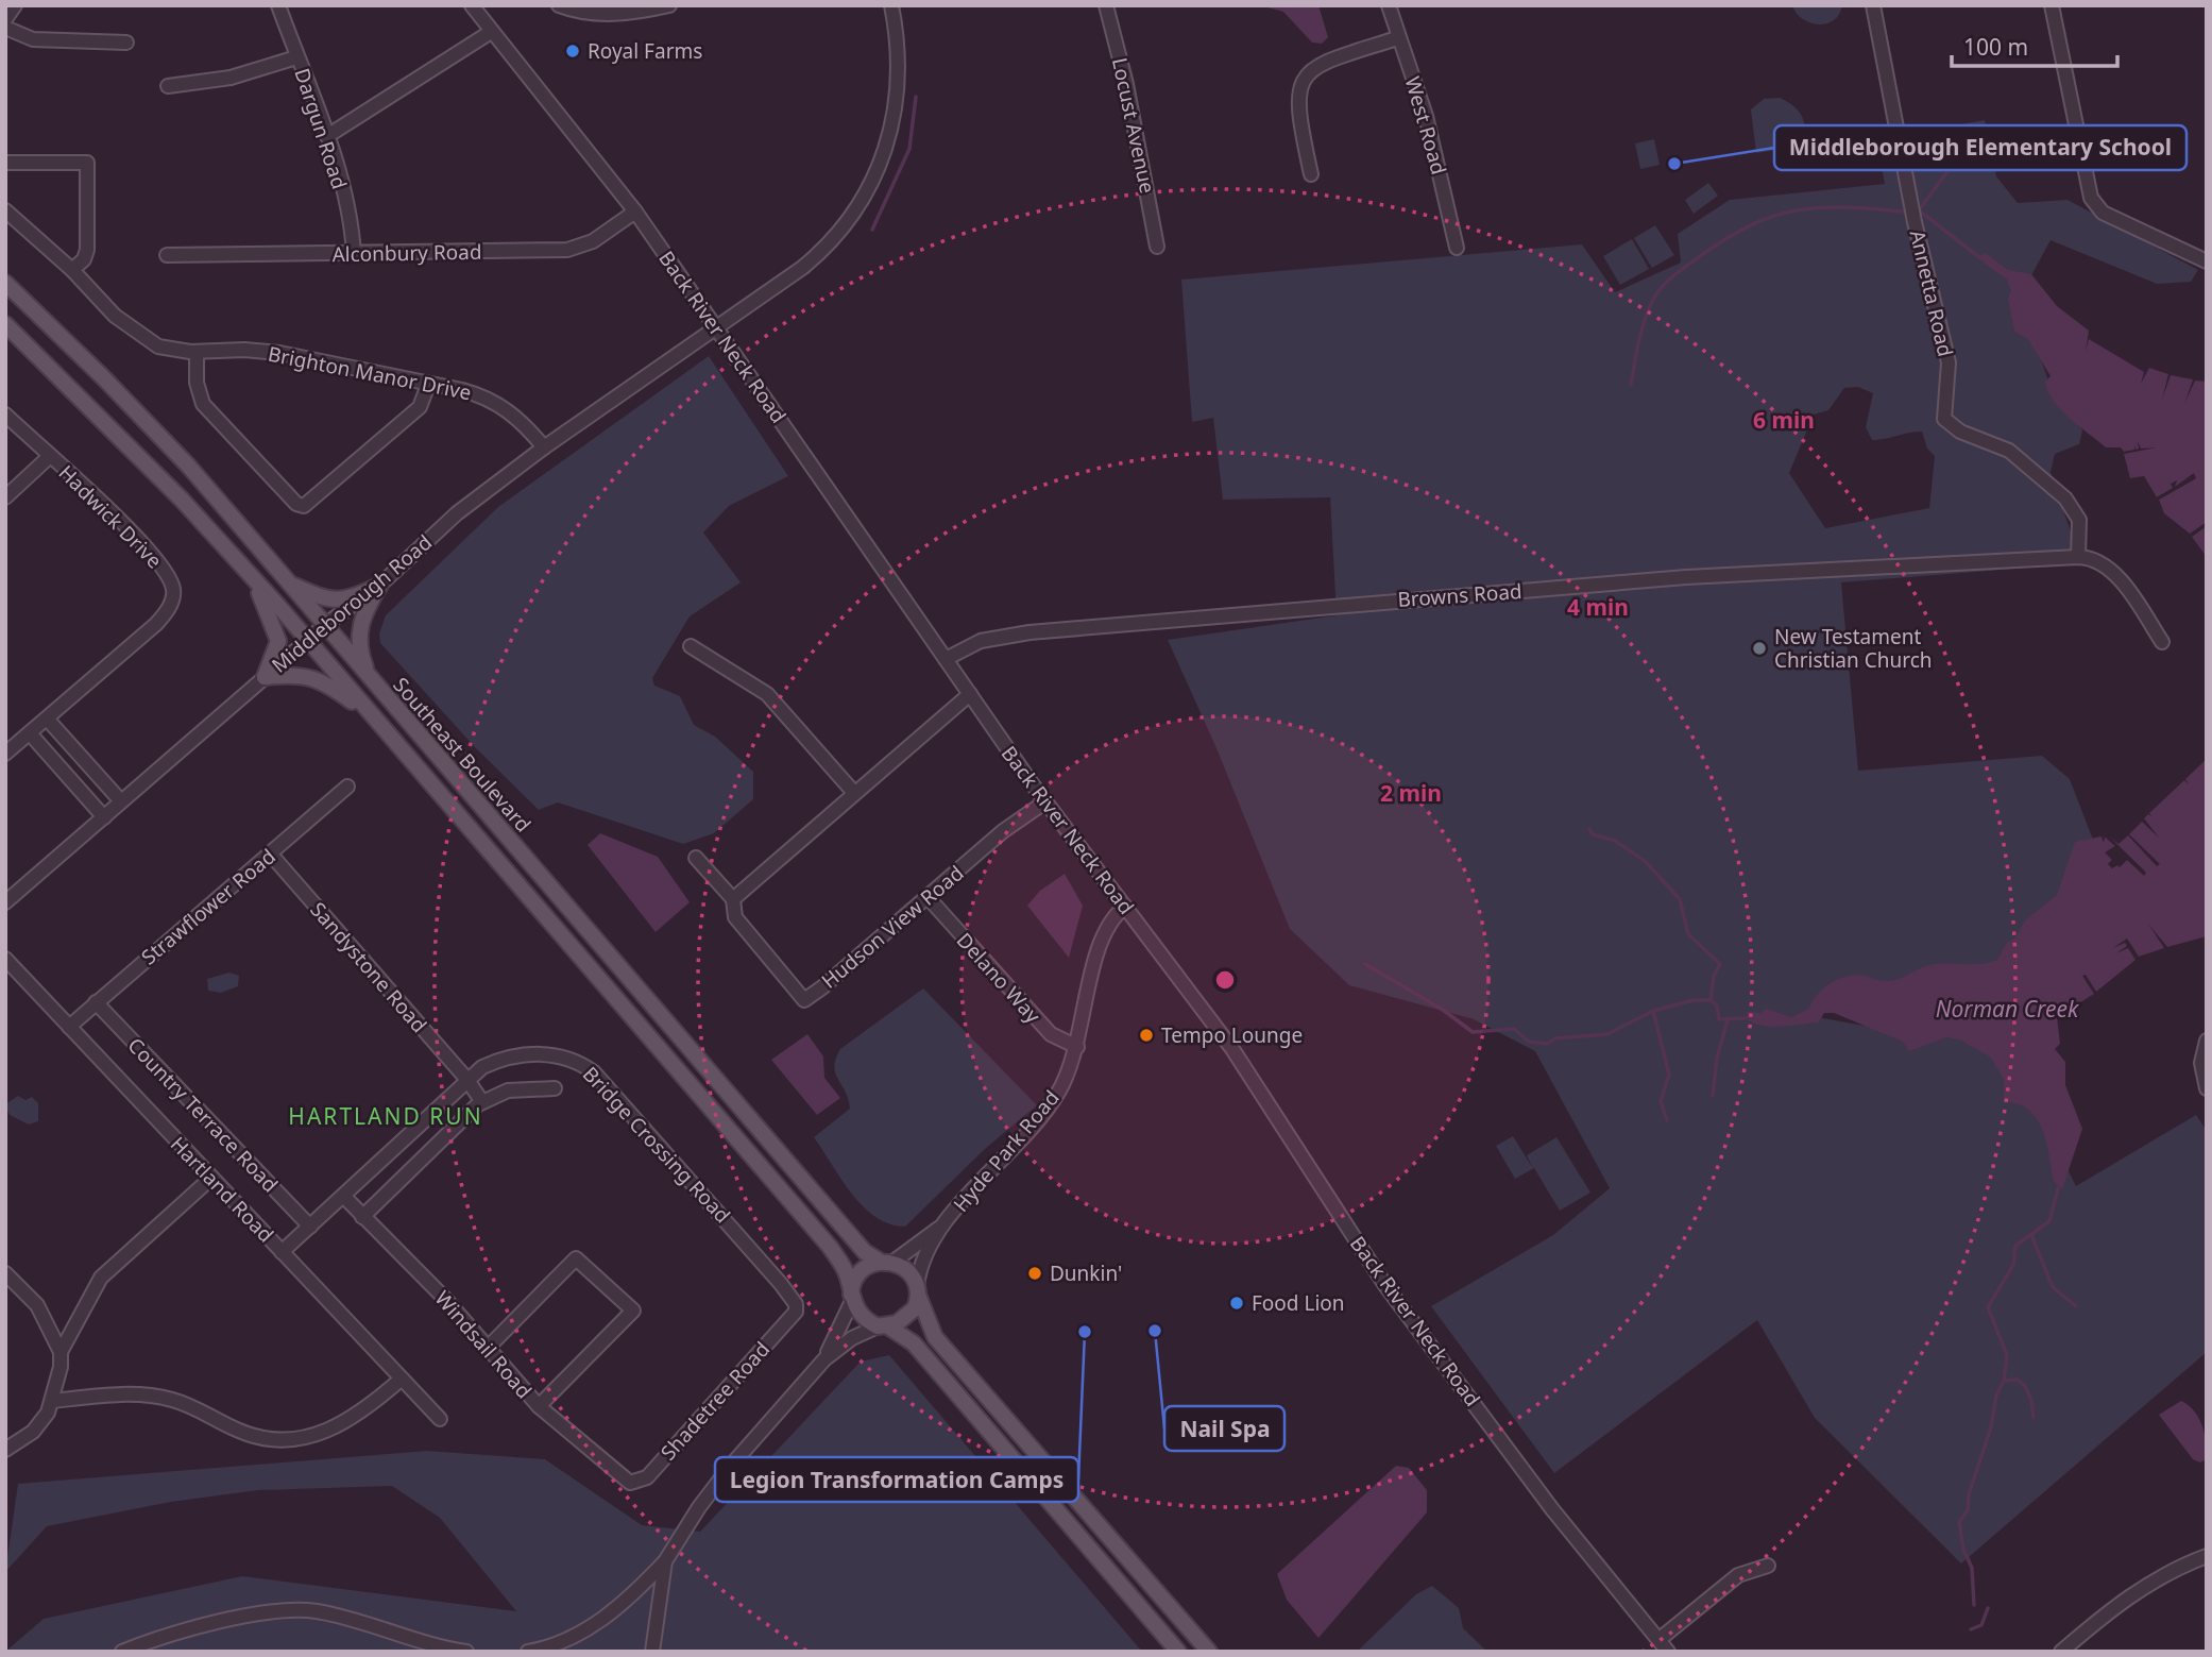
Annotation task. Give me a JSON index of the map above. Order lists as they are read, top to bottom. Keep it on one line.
{"streets":{"main road":["Southeast Boulevard"],"street":["Locust Avenue","West Road","Dargun Road","Alconbury Road","Annetta Road","Back River Neck Road","Brighton Manor Drive","Hadwick Drive","Browns Road","Middleborough Road","Strawflower Road","Hudson View Road","Sandystone Road","Delano Way","Country Terrace Road","Bridge Crossing Road","Hyde Park Road","Hartland Road","Windsail Road","Shadetree Road"]},"crossings":[["Dargun Road","Alconbury Road"],["Alconbury Road","Back River Neck Road"],["Annetta Road","Browns Road"],["Back River Neck Road","Browns Road"],["Back River Neck Road","Middleborough Road"],["Back River Neck Road","Hudson View Road"],["Back River Neck Road","Hyde Park Road"],["Brighton Manor Drive","Middleborough Road"],["Middleborough Road","Southeast Boulevard"],["Southeast Boulevard","Hyde Park Road"],["Strawflower Road","Sandystone Road"],["Strawflower Road","Country Terrace Road"],["Strawflower Road","Hartland Road"],["Hudson View Road","Delano Way"],["Sandystone Road","Bridge Crossing Road"],["Delano Way","Hyde Park Road"],["Country Terrace Road","Bridge Crossing Road"],["Bridge Crossing Road","Hartland Road"],["Bridge Crossing Road","Windsail Road"],["Bridge Crossing Road","Shadetree Road"],["Windsail Road","Shadetree Road"]],"districts":["HARTLAND RUN"],"water":["Norman Creek"],"places":["Royal Farms","Middleborough Elementary School","New Testament Christian Church","Tempo Lounge","Dunkin'","Food Lion","Nail Spa","Legion Transformation Camps"],"scale_bar":"100 m","rings":["6 min","4 min","2 min"]}
